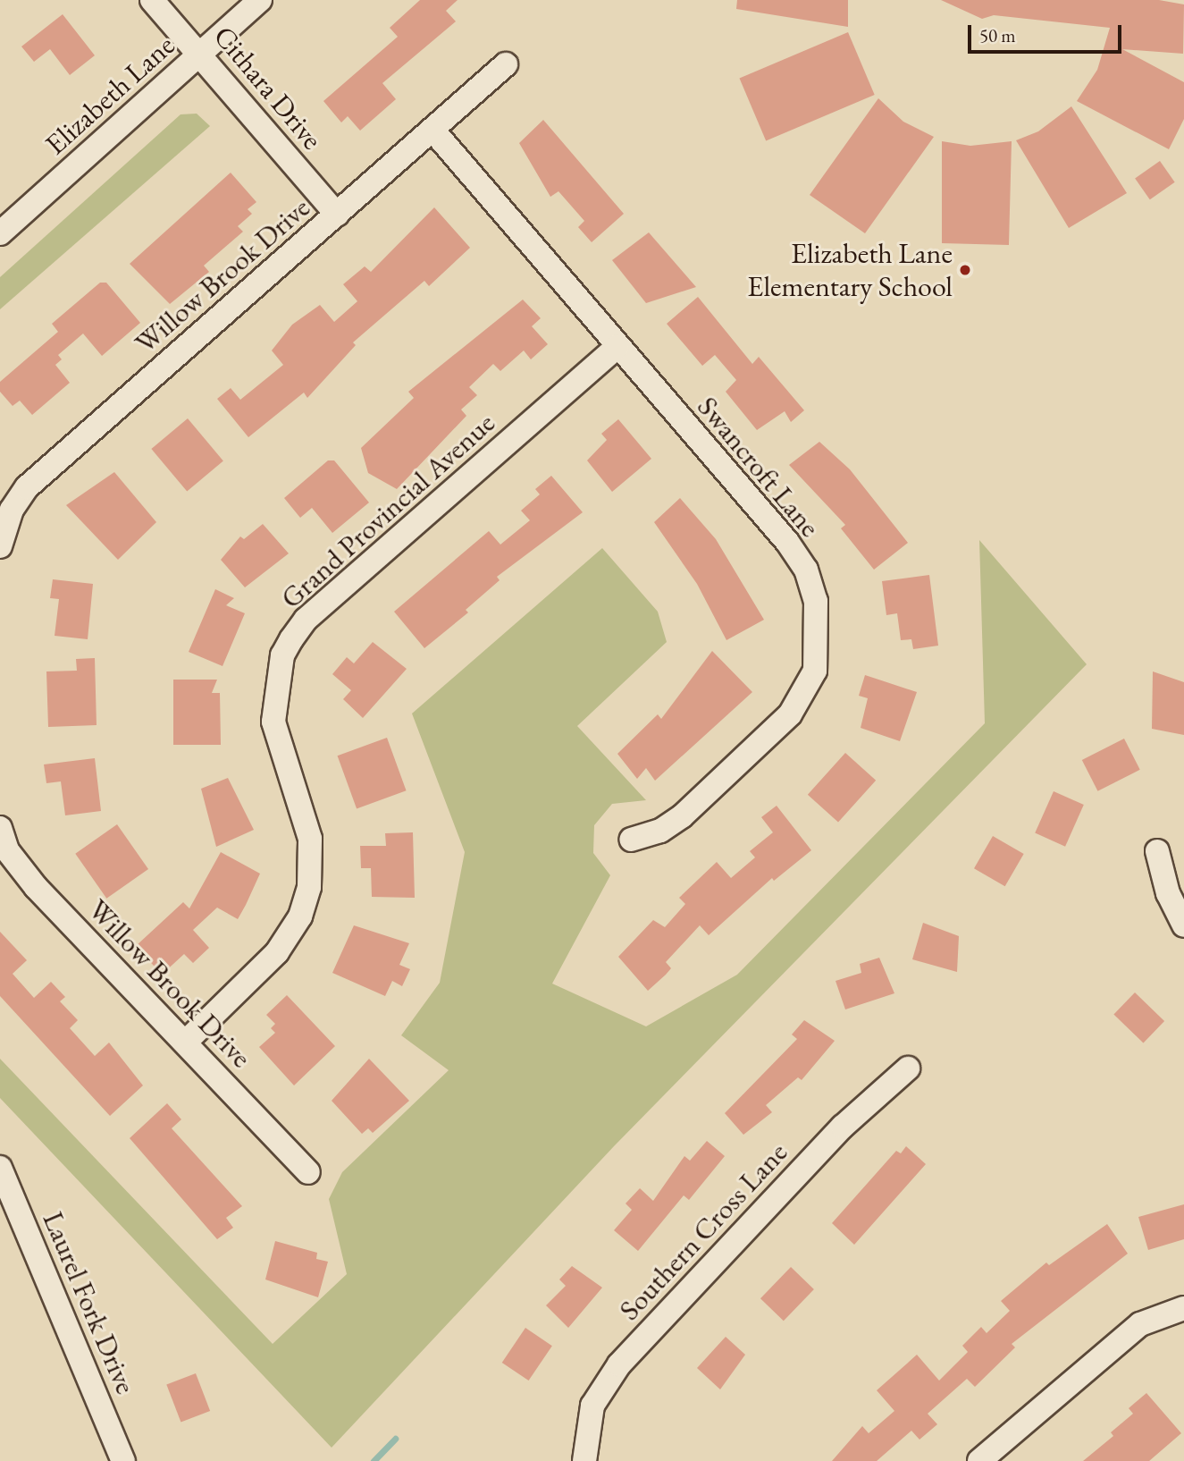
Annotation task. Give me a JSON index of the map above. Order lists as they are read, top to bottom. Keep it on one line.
{"streets":{"street":["Cithara Drive","Elizabeth Lane","Willow Brook Drive","Swancroft Lane","Grand Provincial Avenue","Southern Cross Lane","Laurel Fork Drive"]},"crossings":[["Cithara Drive","Elizabeth Lane"],["Cithara Drive","Willow Brook Drive"],["Willow Brook Drive","Swancroft Lane"],["Willow Brook Drive","Grand Provincial Avenue"],["Swancroft Lane","Grand Provincial Avenue"]],"places":["Elizabeth Lane Elementary School"],"scale_bar":"50 m"}
